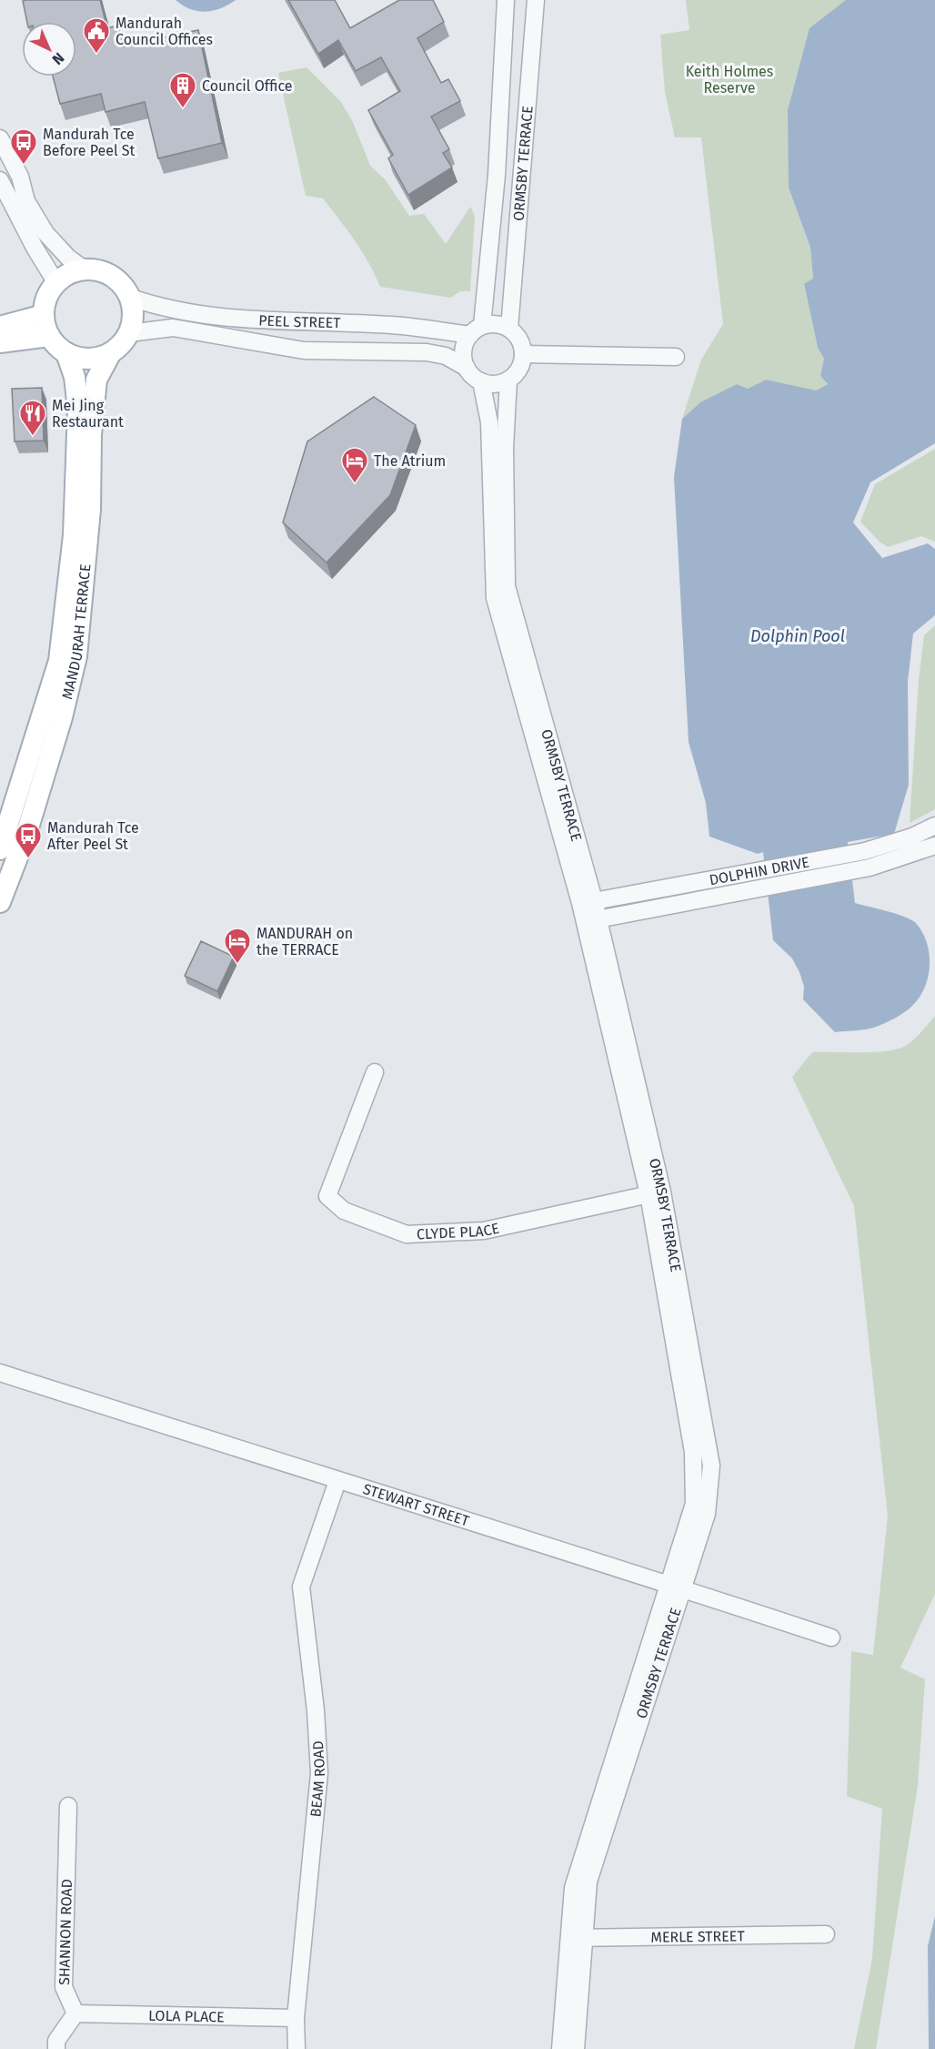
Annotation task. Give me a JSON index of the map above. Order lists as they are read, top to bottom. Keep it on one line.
{"streets":{"main road":["MANDURAH TERRACE"],"street":["ORMSBY TERRACE","PEEL STREET","DOLPHIN DRIVE","CLYDE PLACE","STEWART STREET","BEAM ROAD","SHANNON ROAD","MERLE STREET","LOLA PLACE"]},"crossings":[["ORMSBY TERRACE","PEEL STREET"],["ORMSBY TERRACE","DOLPHIN DRIVE"],["ORMSBY TERRACE","CLYDE PLACE"],["ORMSBY TERRACE","STEWART STREET"],["ORMSBY TERRACE","MERLE STREET"],["PEEL STREET","MANDURAH TERRACE"],["STEWART STREET","BEAM ROAD"],["BEAM ROAD","LOLA PLACE"],["SHANNON ROAD","LOLA PLACE"]],"water":["Dolphin Pool"],"parks":["Keith Holmes Reserve"],"places":{"public building":["Mandurah Council Offices"],"building":["Council Office"],"bus stop":["Mandurah Tce Before Peel St","Mandurah Tce After Peel St"],"restaurant":["Mei Jing Restaurant"],"hotel":["The Atrium","MANDURAH on the TERRACE"]},"north":"bottom right"}
